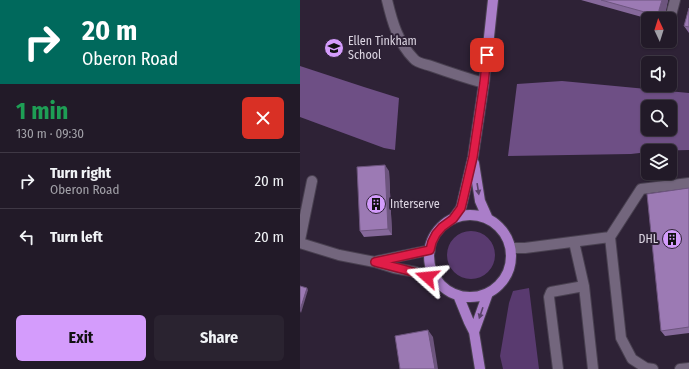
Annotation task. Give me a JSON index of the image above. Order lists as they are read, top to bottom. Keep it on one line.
{"places":{"school or university":["Ellen Tinkham School"],"building":["Interserve","DHL"]},"north":"top","page":{"turn":["20 m","Oberon Road"],"heading":["1 min","130 m · 09:30"],"list":[{"name":"Turn right","note":"Oberon Road","value":"20 m"},{"name":"Turn left","value":"20 m"}],"buttons":["Exit","Share"]}}
